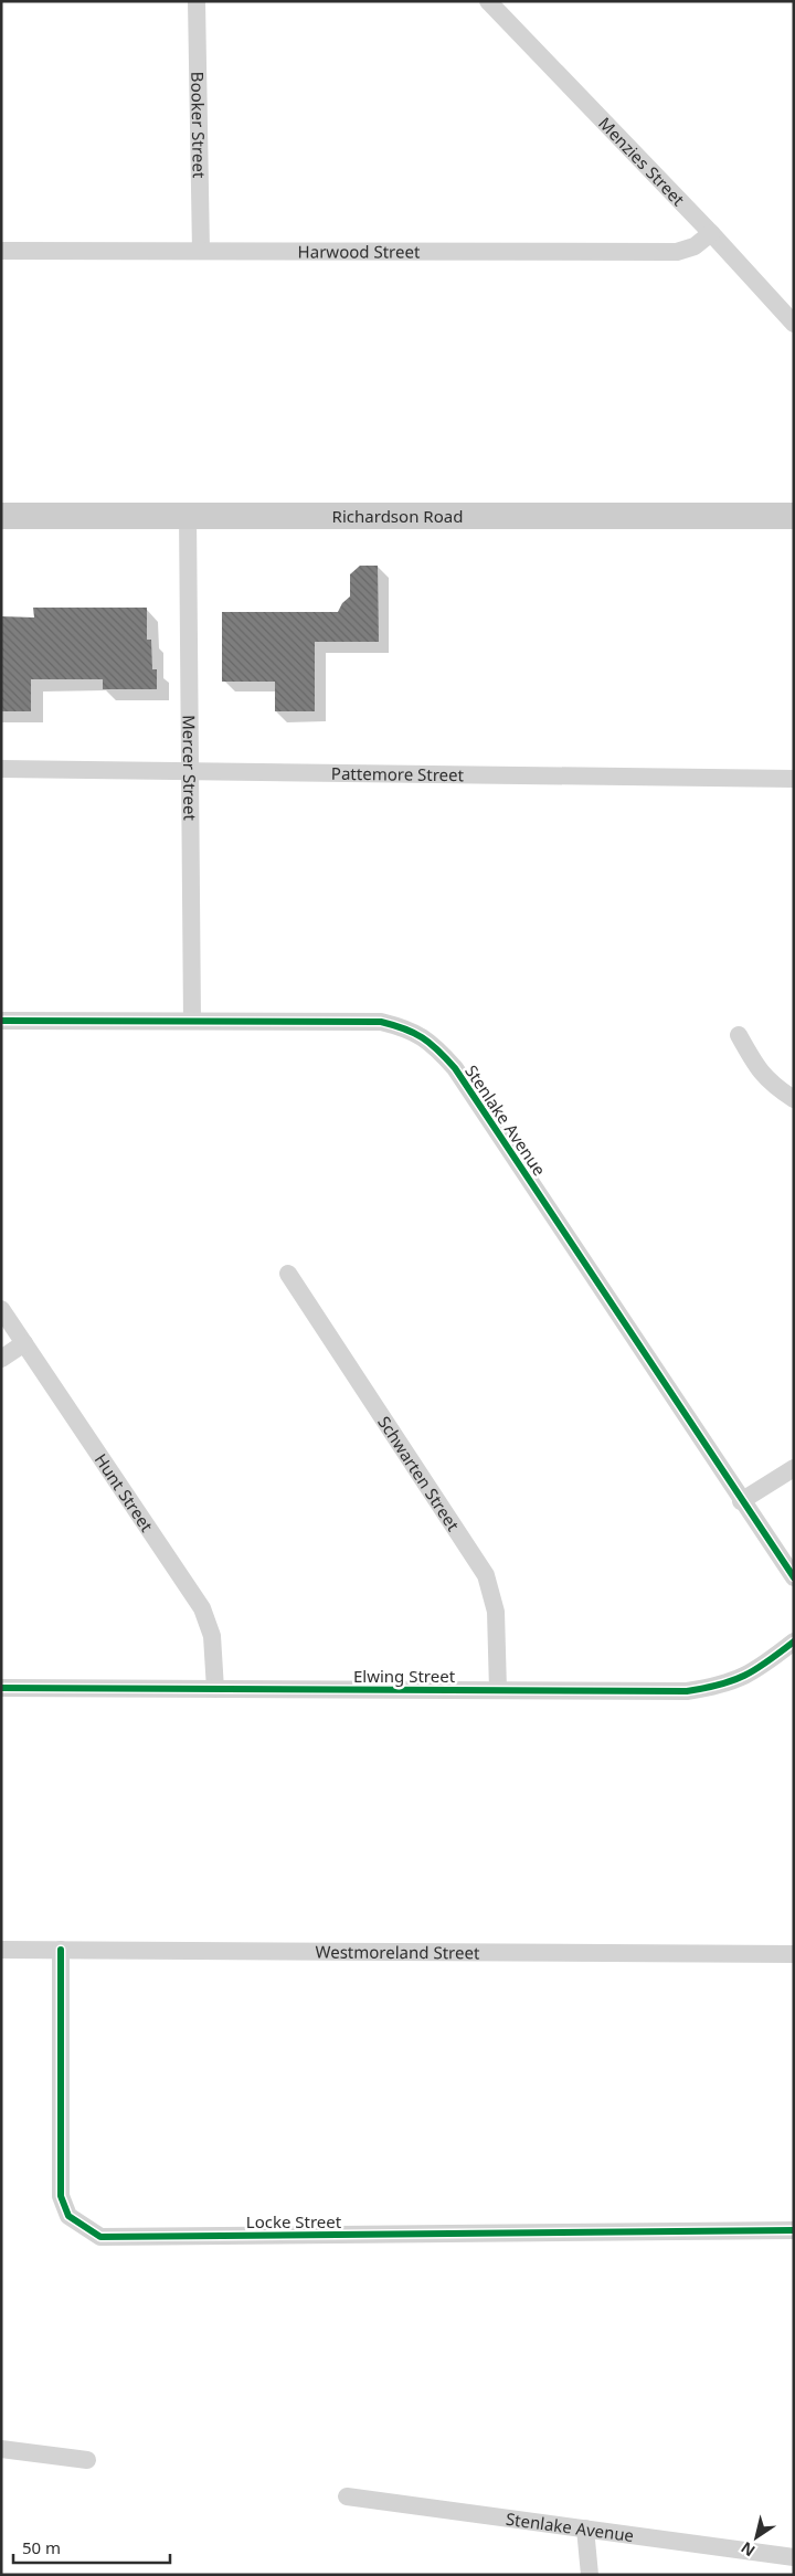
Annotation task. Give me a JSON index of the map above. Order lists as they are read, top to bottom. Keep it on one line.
{"streets":{"main road":["Richardson Road"],"street":["Booker Street","Menzies Street","Harwood Street","Mercer Street","Pattemore Street","Stenlake Avenue","Schwarten Street","Hunt Street","Elwing Street","Westmoreland Street","Locke Street"]},"crossings":[["Booker Street","Harwood Street"],["Menzies Street","Harwood Street"],["Richardson Road","Mercer Street"],["Mercer Street","Pattemore Street"],["Mercer Street","Stenlake Avenue"],["Schwarten Street","Elwing Street"],["Hunt Street","Elwing Street"],["Westmoreland Street","Locke Street"]],"scale_bar":"50 m","north":"bottom left"}
